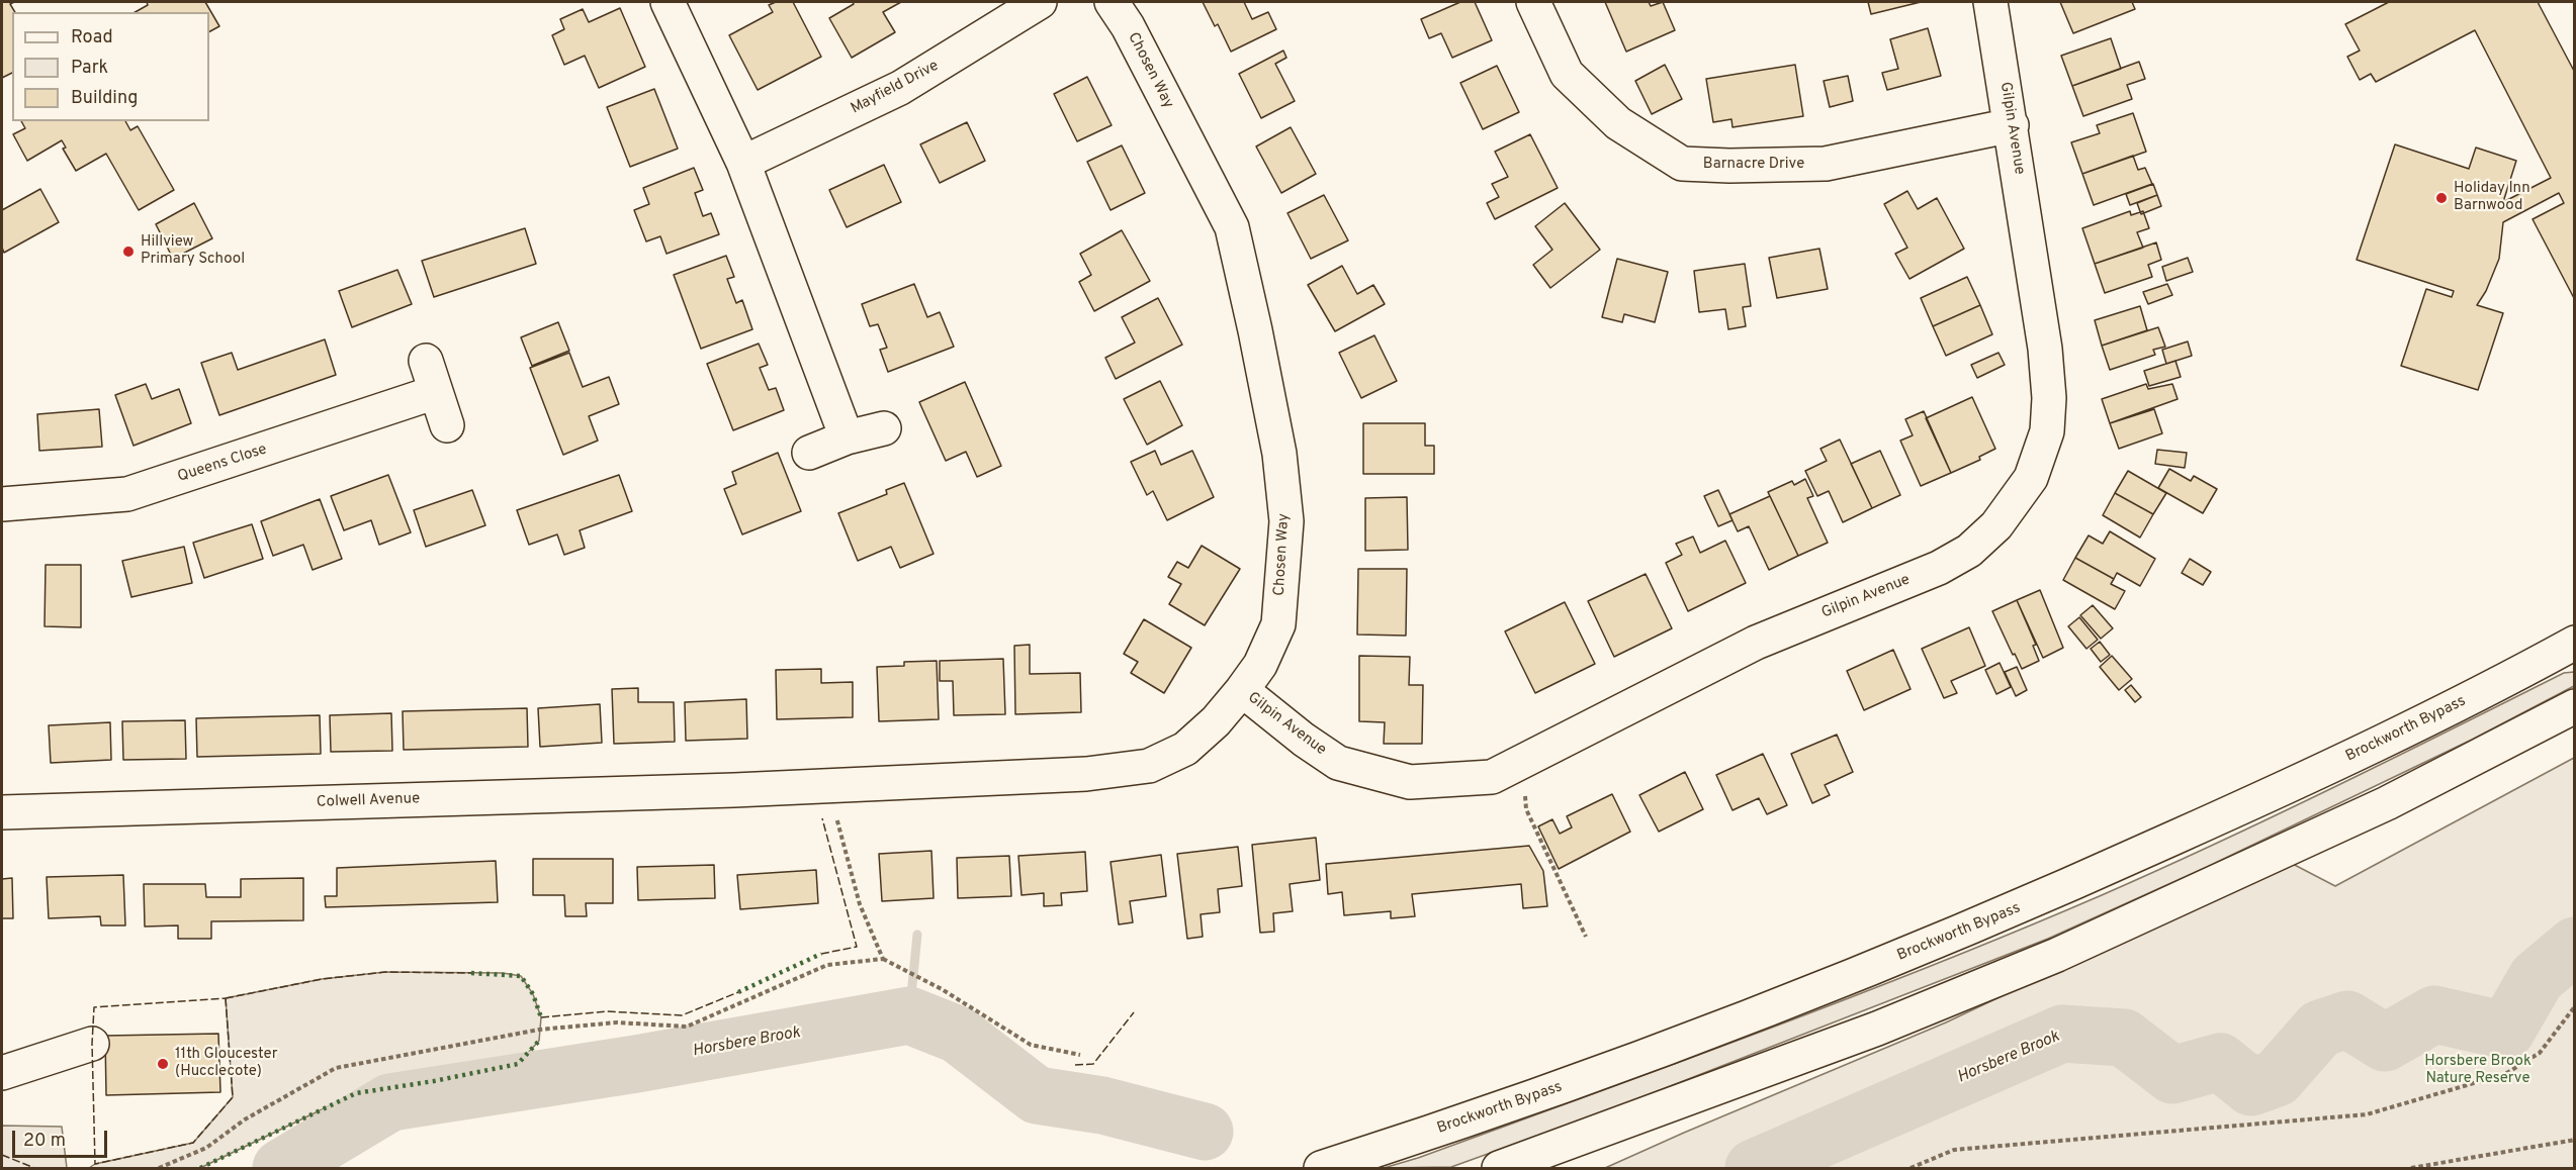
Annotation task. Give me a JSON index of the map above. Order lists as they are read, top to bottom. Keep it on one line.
{"streets":{"main road":["Chosen Way","Mayfield Drive","Gilpin Avenue","Barnacre Drive","Queens Close","Brockworth Bypass","Colwell Avenue"]},"crossings":[["Chosen Way","Gilpin Avenue"],["Chosen Way","Colwell Avenue"],["Gilpin Avenue","Barnacre Drive"]],"water":["Horsbere Brook"],"parks":["Horsbere Brook Nature Reserve"],"places":["Holiday Inn Barnwood","Hillview Primary School","11th Gloucester (Hucclecote)"],"legend":["Road","Park","Building"],"scale_bar":"20 m"}
